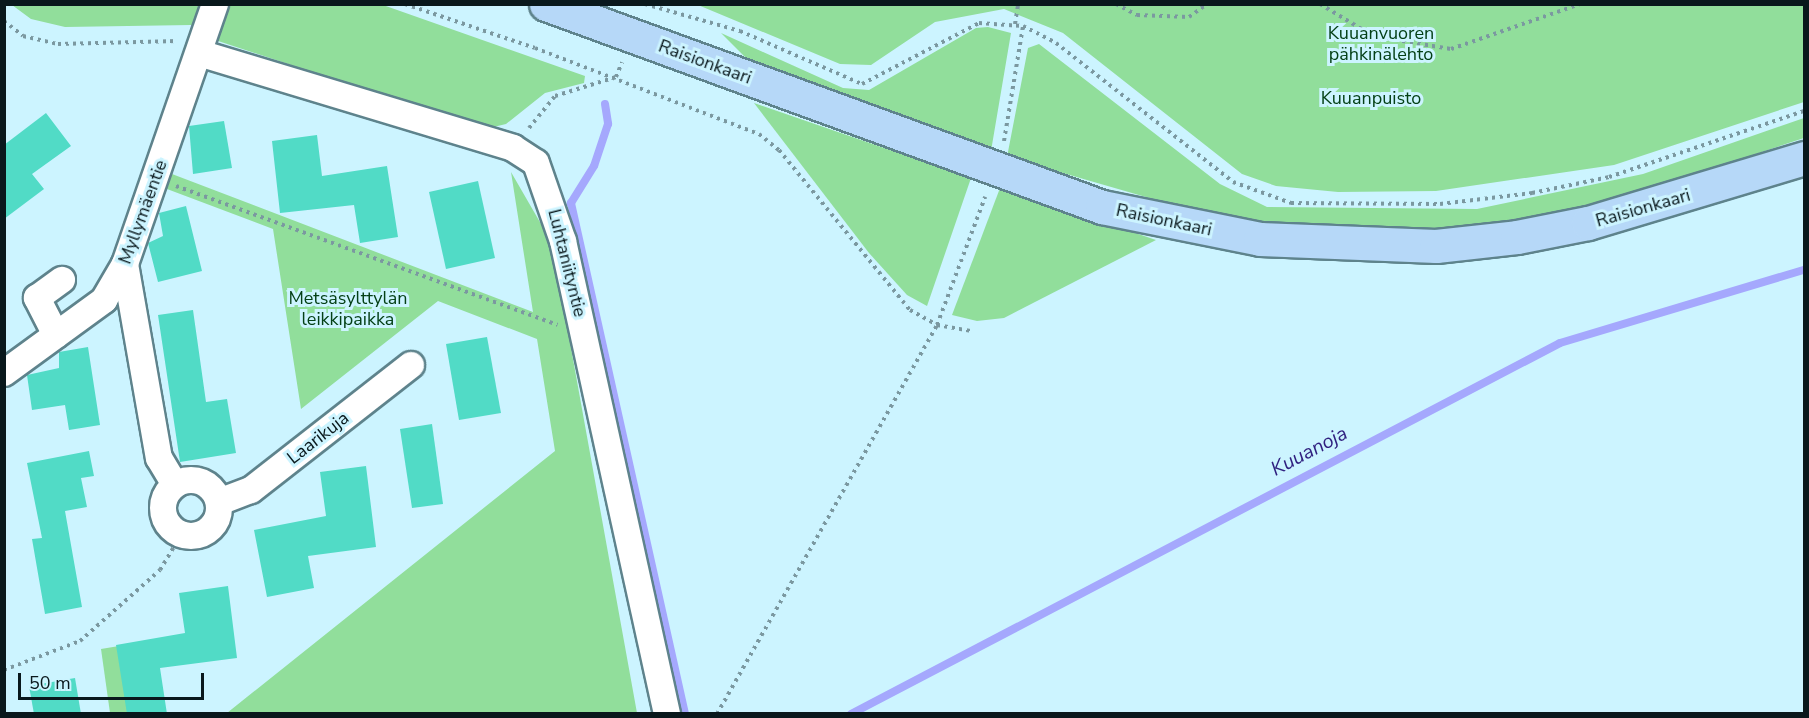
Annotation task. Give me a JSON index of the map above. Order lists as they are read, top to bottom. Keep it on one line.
{"streets":{"main road":["Raisionkaari"],"street":["Myllymäentie","Luhtaniityntie","Laarikuja"]},"crossings":[["Myllymäentie","Luhtaniityntie"]],"water":["Kuuanoja"],"parks":["Kuuanvuoren pähkinälehto","Kuuanpuisto","Metsäsylttylän leikkipaikka"],"scale_bar":"50 m"}
